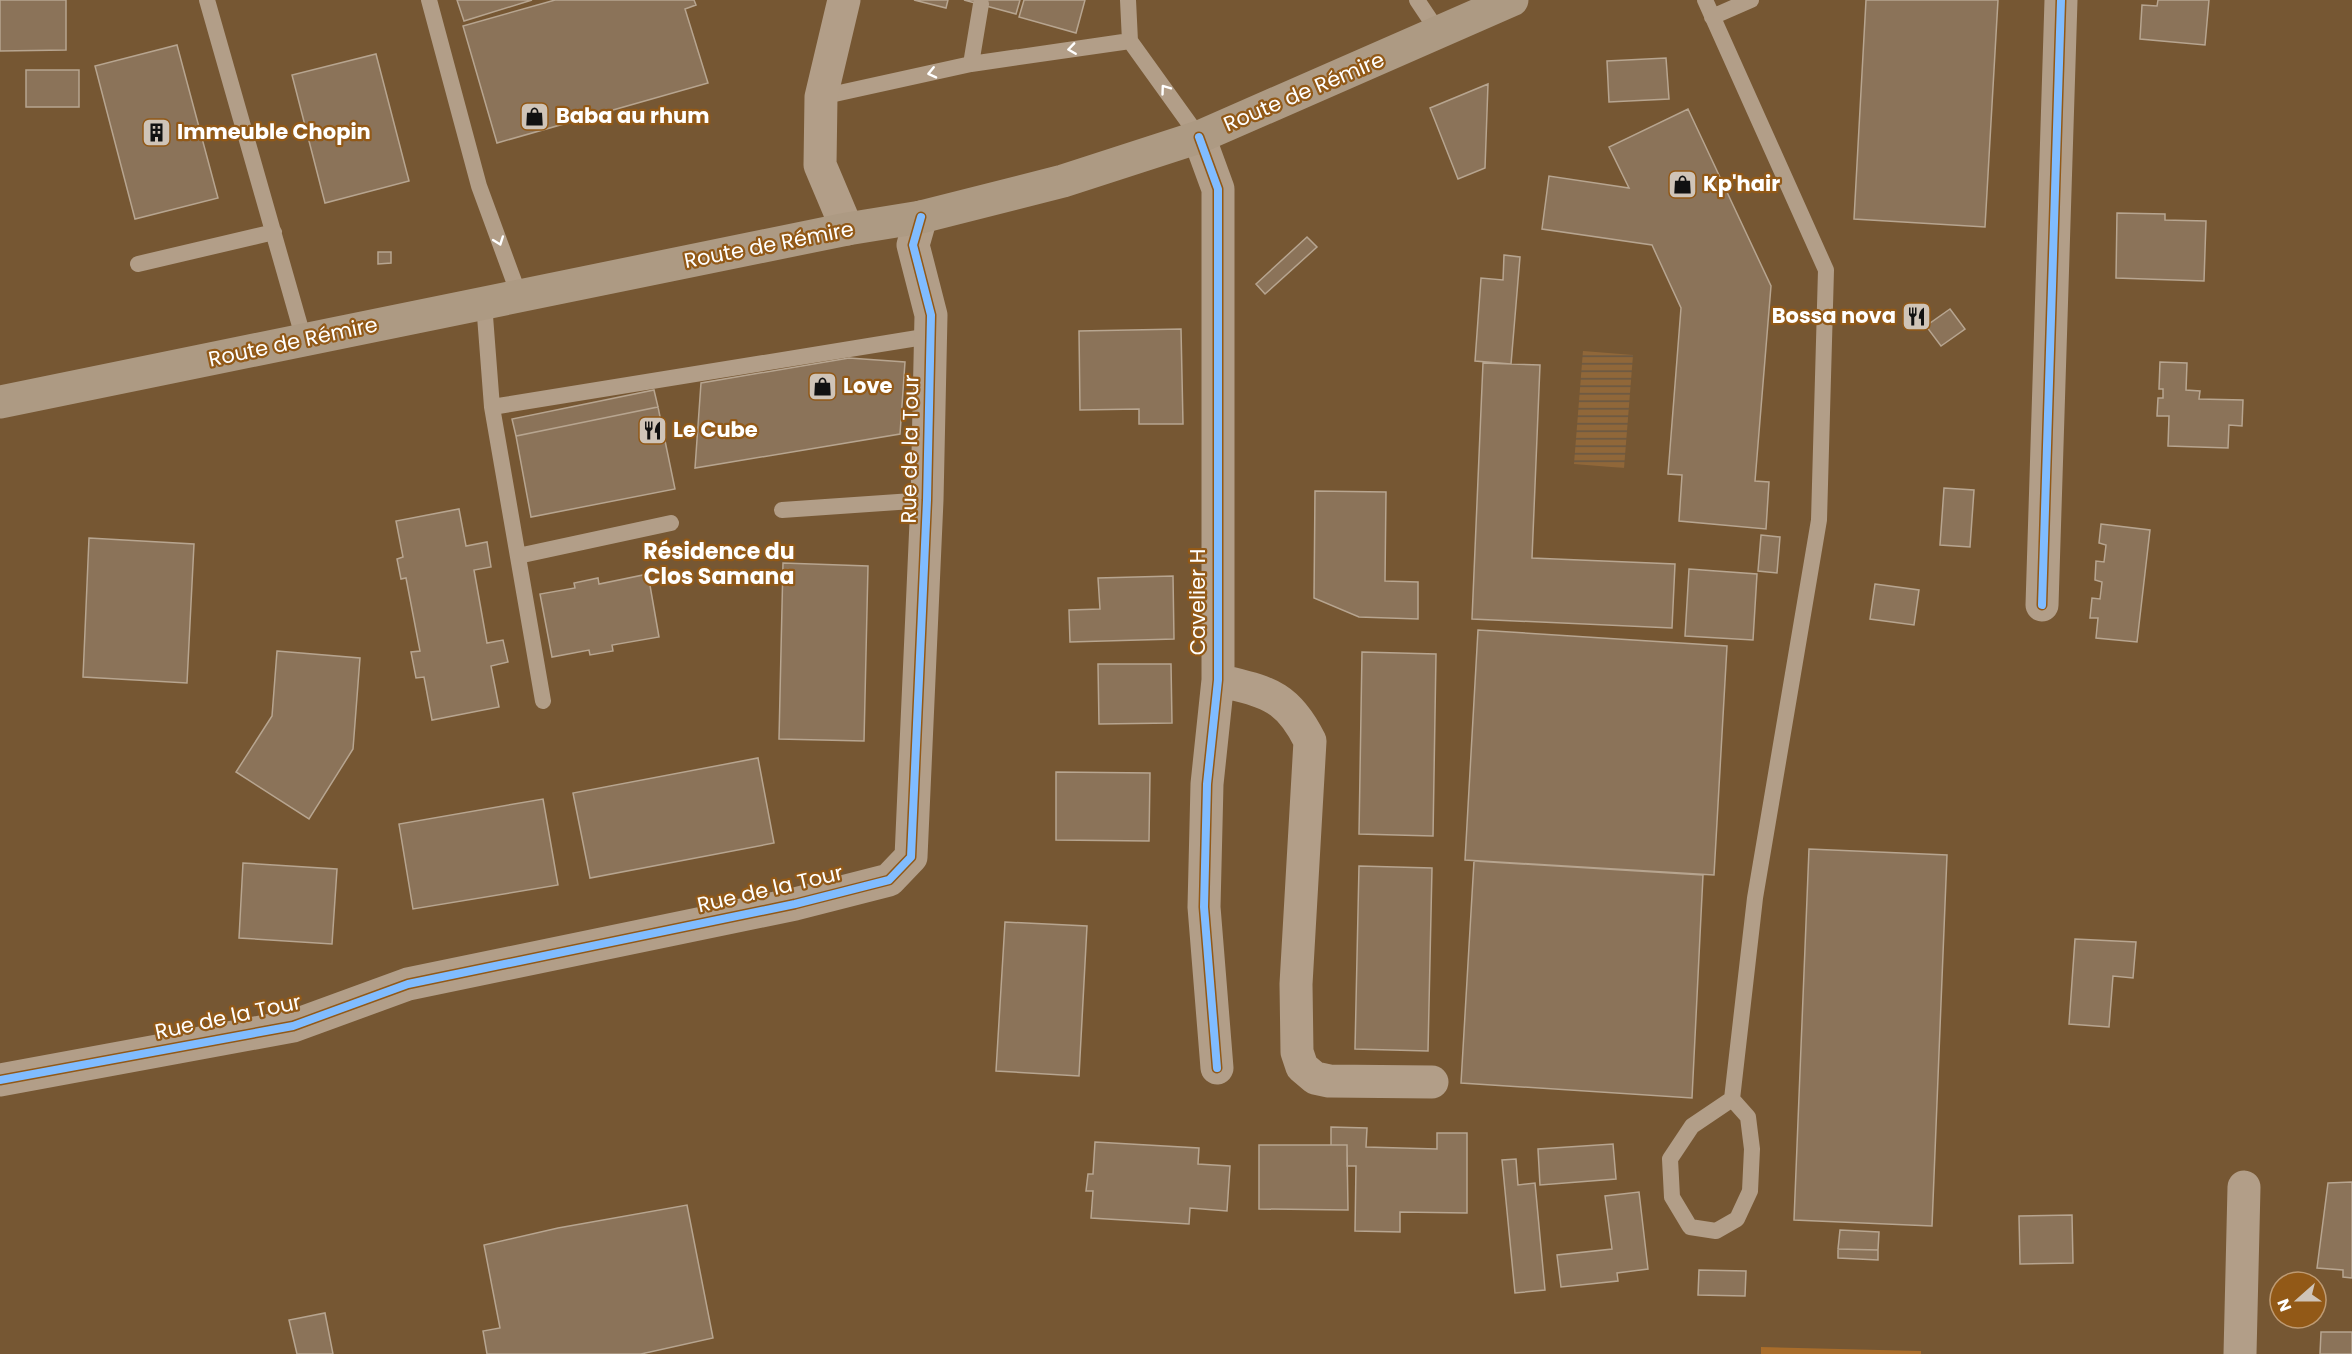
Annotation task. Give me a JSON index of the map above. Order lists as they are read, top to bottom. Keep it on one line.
{"streets":{"main road":["Route de Rémire"],"street":["Rue de la Tour","Cavelier H"]},"crossings":[["Route de Rémire","Rue de la Tour"],["Route de Rémire","Cavelier H"]],"districts":["Résidence du Clos Samana"],"places":{"shop":["Baba au rhum","Kp'hair","Love"],"building":["Immeuble Chopin"],"restaurant":["Bossa nova","Le Cube"]},"north":"left"}
